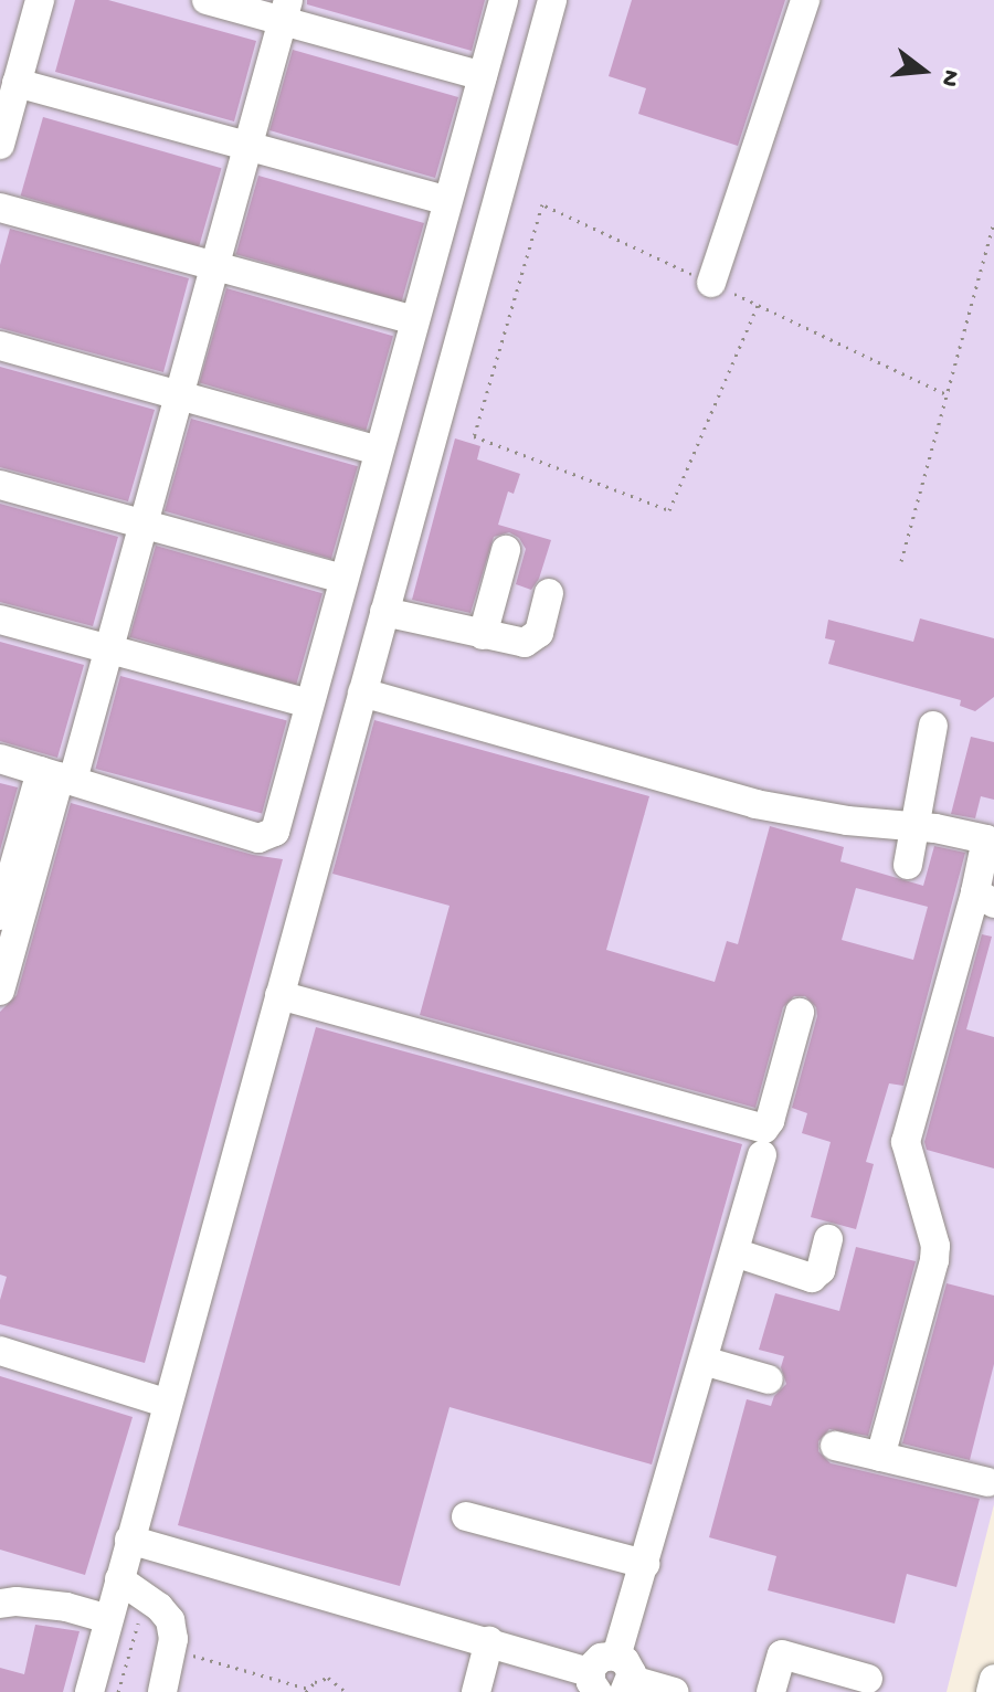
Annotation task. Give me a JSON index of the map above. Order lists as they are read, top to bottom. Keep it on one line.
{"north":"right"}
